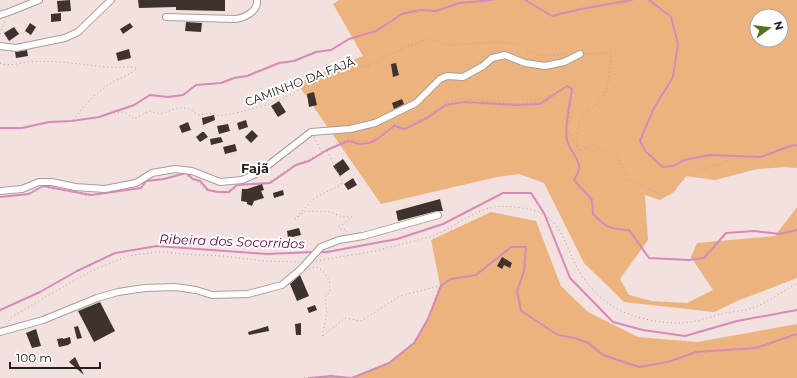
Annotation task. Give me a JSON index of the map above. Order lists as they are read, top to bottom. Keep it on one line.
{"streets":{"path":["CAMINHO DA FAJÃ"]},"districts":["Fajã"],"water":["Ribeira dos Socorridos"],"scale_bar":"100 m","north":"right"}
